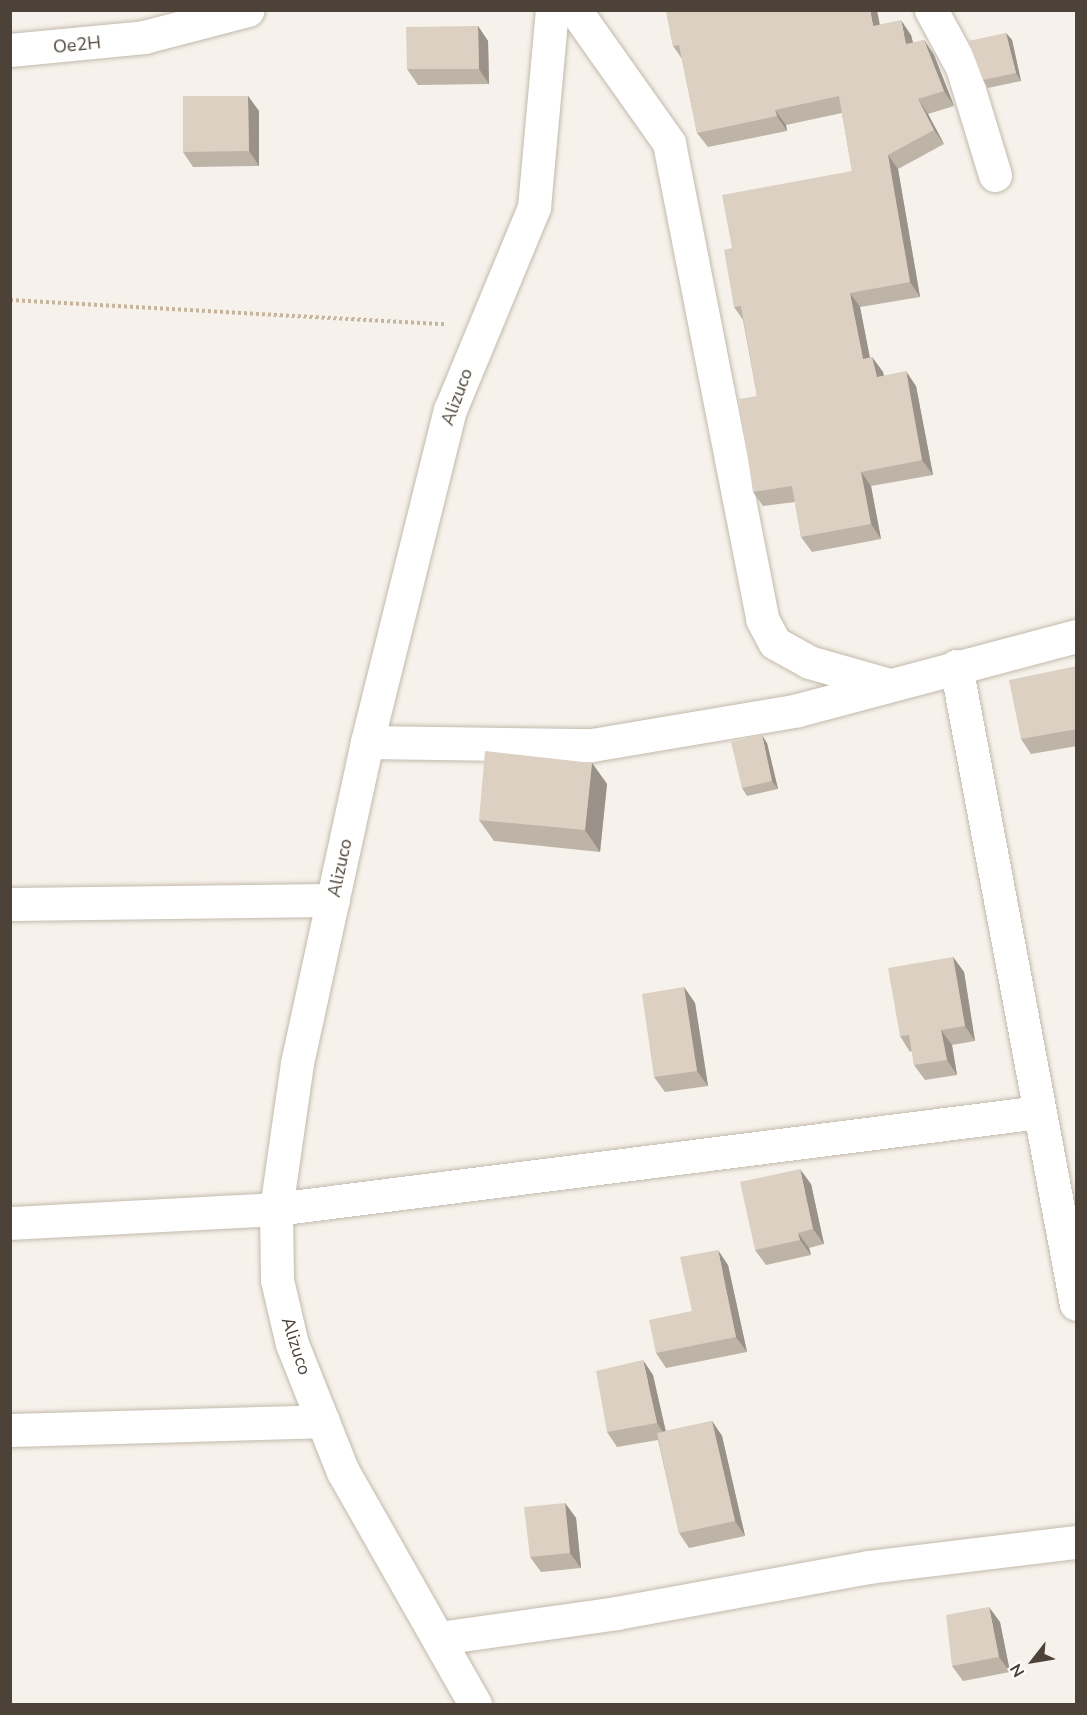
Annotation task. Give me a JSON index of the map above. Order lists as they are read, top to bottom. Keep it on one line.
{"streets":{"street":["Oe2H","Alizuco"]},"north":"bottom left"}
